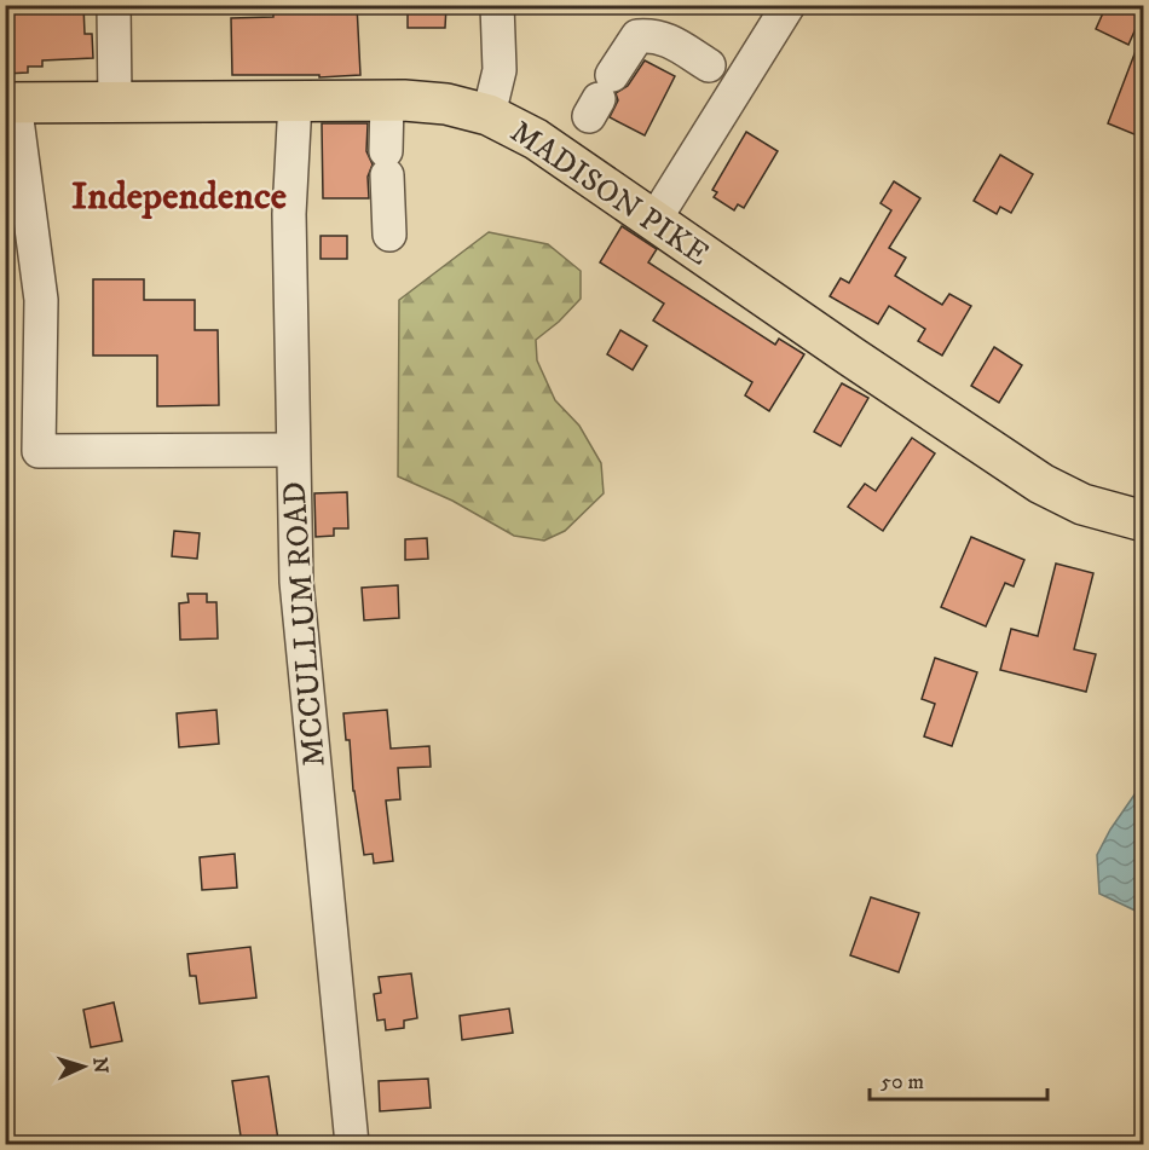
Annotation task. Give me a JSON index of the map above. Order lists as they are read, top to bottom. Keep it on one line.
{"streets":{"main road":["MADISON PIKE"],"street":["MCCULLUM ROAD"]},"crossings":[["MADISON PIKE","MCCULLUM ROAD"]],"districts":["Independence"],"scale_bar":"50 m","north":"right"}
